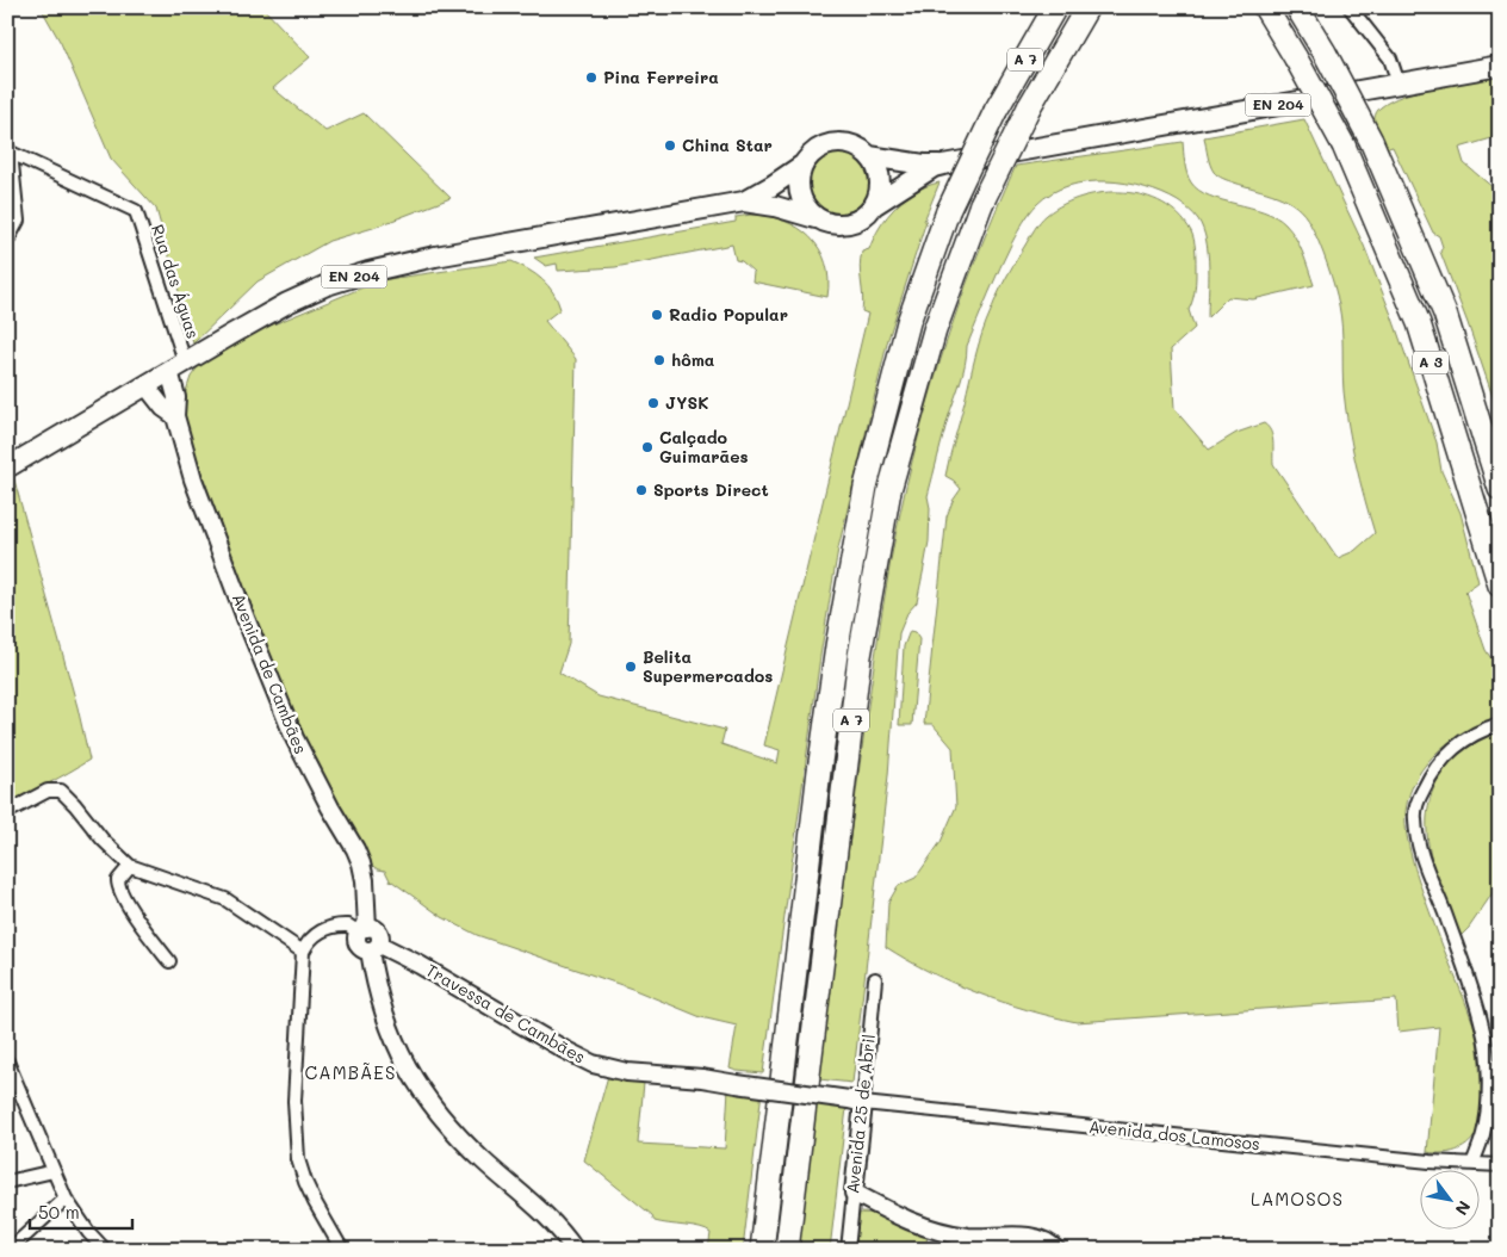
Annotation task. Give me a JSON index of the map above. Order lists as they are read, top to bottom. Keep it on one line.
{"streets":{"highway":["A 7","A 3"],"main road":["EN 204"],"street":["Rua das Águas","Avenida de Cambães","Travessa de Cambães","Avenida 25 de Abril","Avenida dos Lamosos"]},"crossings":[["EN 204","Rua das Águas"],["EN 204","Avenida de Cambães"],["Rua das Águas","Avenida de Cambães"],["Travessa de Cambães","Avenida 25 de Abril"],["Travessa de Cambães","Avenida dos Lamosos"],["Avenida 25 de Abril","Avenida dos Lamosos"]],"districts":["CAMBÃES","LAMOSOS"],"places":["Pina Ferreira","China Star","Radio Popular","hôma","JYSK","Calçado Guimarães","Sports Direct","Belita Supermercados"],"scale_bar":"50 m","north":"bottom right"}
